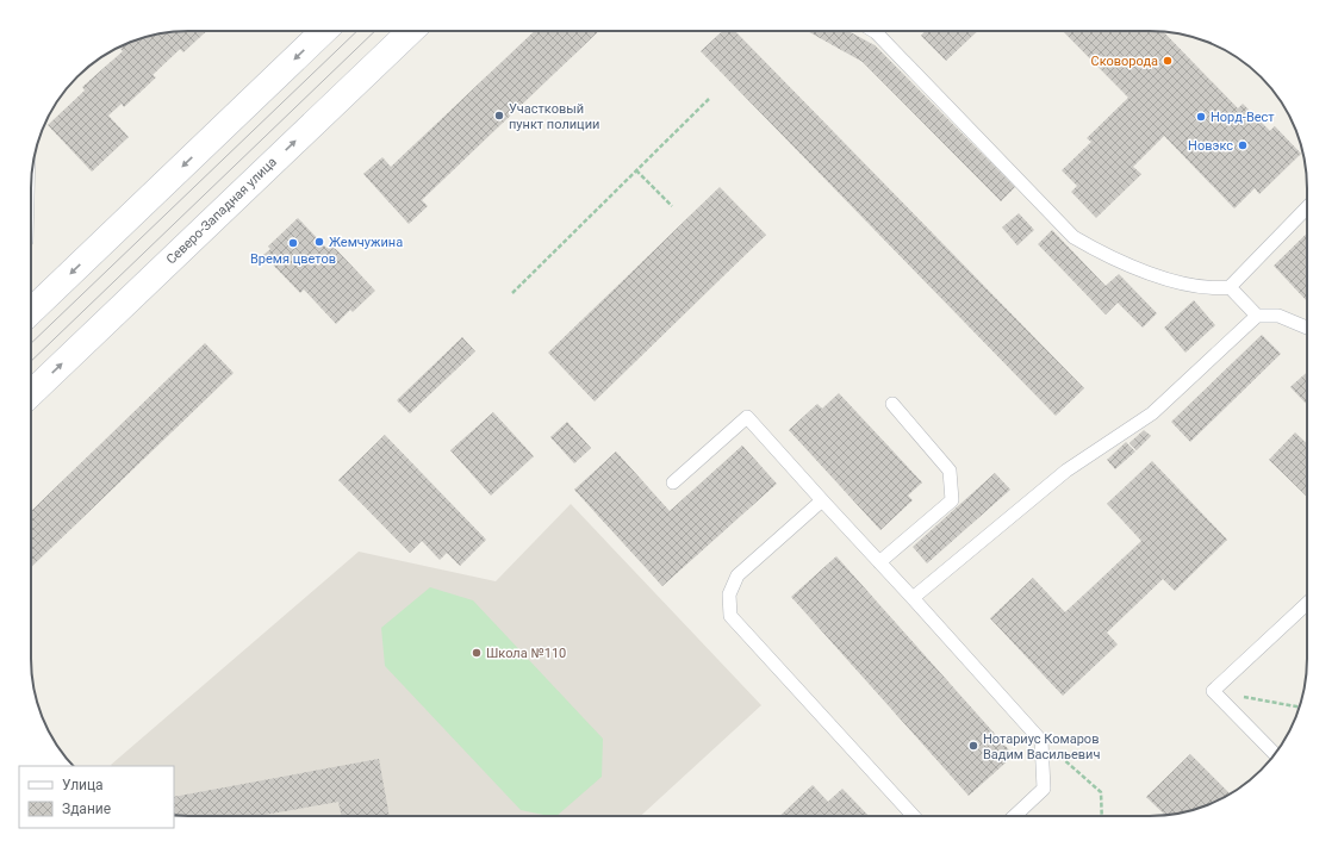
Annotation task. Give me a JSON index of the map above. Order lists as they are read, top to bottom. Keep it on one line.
{"streets":{"main road":["Северо-Западная улица"]},"places":["Сковорода","Участковый пункт полиции","Норд-Вест","Новэкс","Жемчужина","Время цветов","Школа №110","Нотариус Комаров Вадим Васильевич"],"legend":["Улица","Здание"]}
